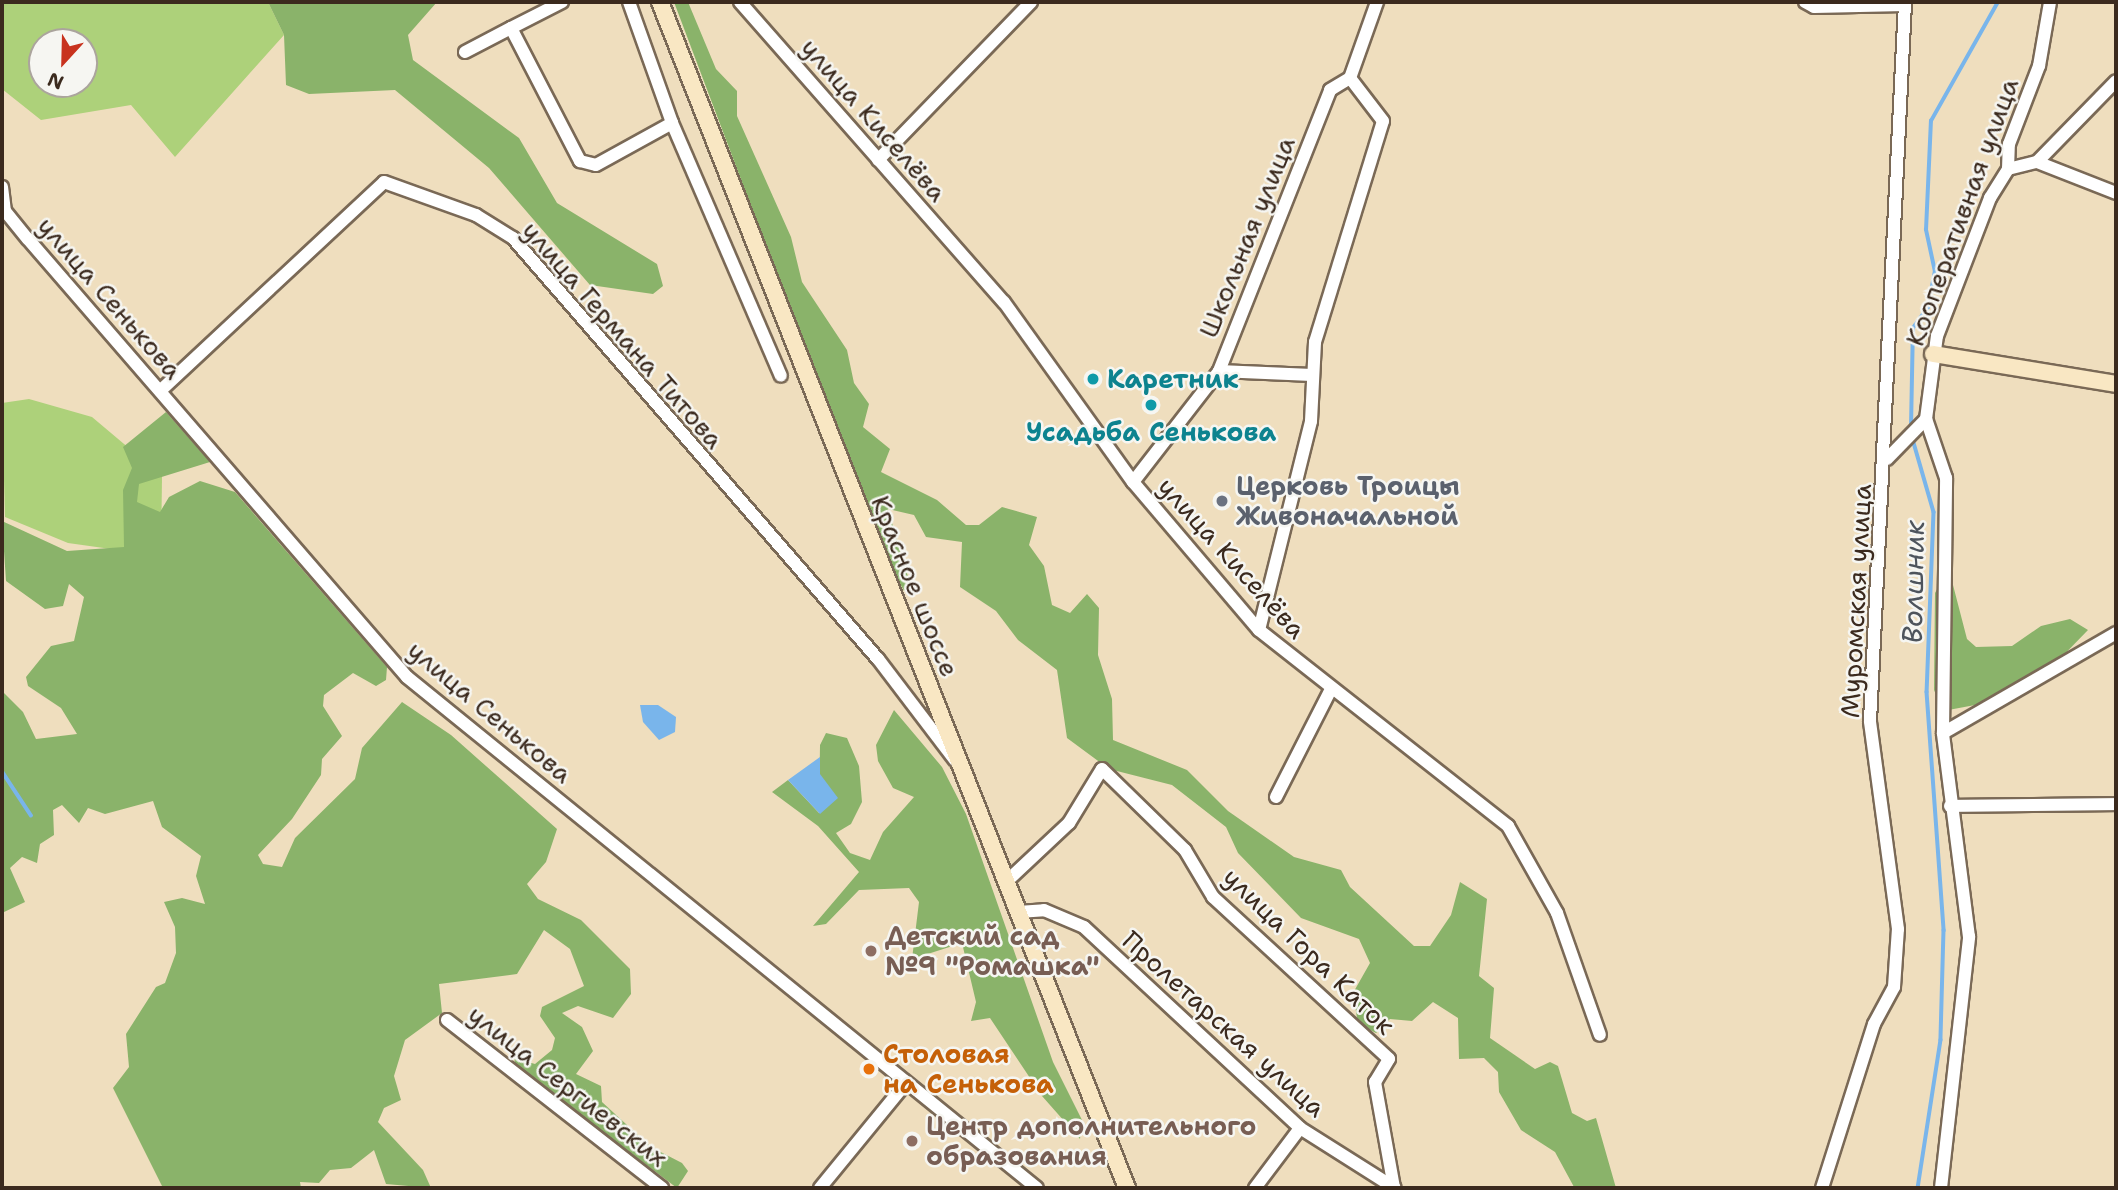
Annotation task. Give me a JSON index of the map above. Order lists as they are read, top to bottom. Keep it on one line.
{"streets":{"main road":["Красное шоссе"],"street":["улица Киселёва","Кооперативная улица","Школьная улица","улица Сенькова","улица Германа Титова","Муромская улица","улица Гора Каток","Пролетарская улица","улица Сергиевских"]},"crossings":[["улица Киселёва","Школьная улица"],["улица Сенькова","улица Германа Титова"],["улица Германа Титова","Красное шоссе"],["Красное шоссе","улица Гора Каток"],["Красное шоссе","Пролетарская улица"],["улица Гора Каток","Пролетарская улица"]],"water":["Волшник"],"places":["Каретник","Усадьба Сенькова","Церковь Троицы Живоначальной","Детский сад №9 \"Ромашка\"","Столовая на Сенькова","Центр дополнительного образования"],"north":"bottom"}
